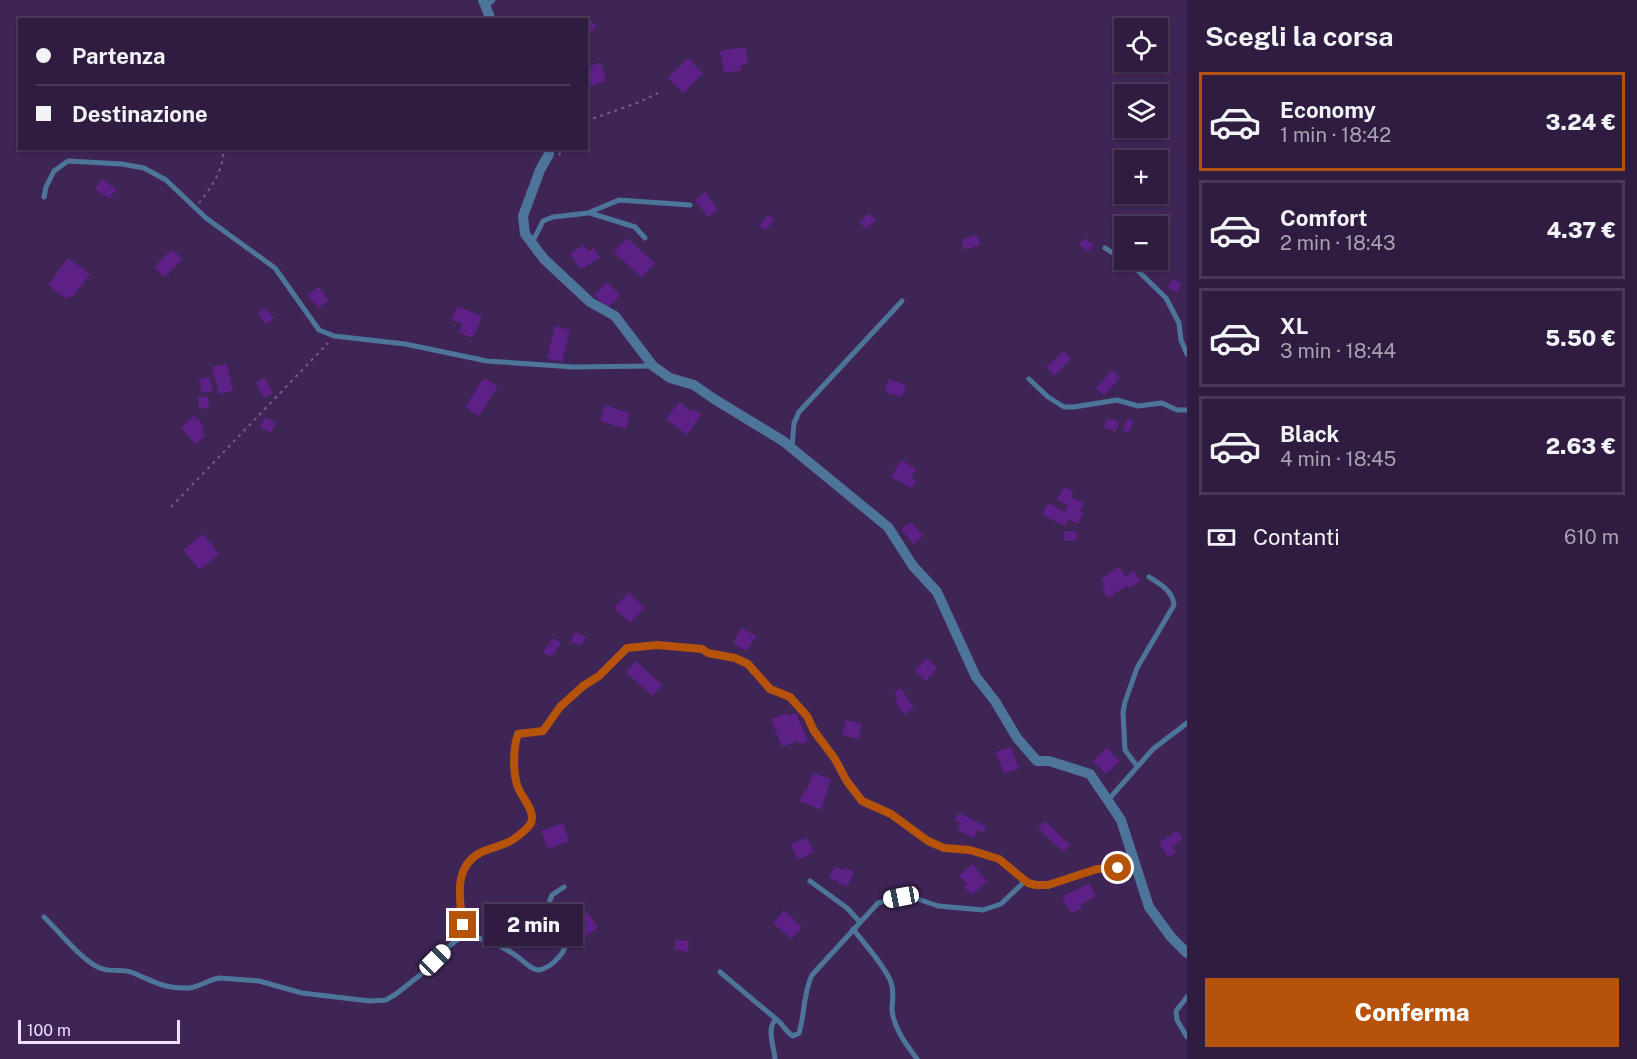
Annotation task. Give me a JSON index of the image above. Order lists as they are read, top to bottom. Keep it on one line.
{"scale_bar":"100 m","page":{"heading":"Scegli la corsa","map_buttons":["+","−"],"banner":["Partenza","Destinazione"],"list":[{"name":"Economy","note":"1 min · 18:42","value":"3.24 €"},{"name":"Comfort","note":"2 min · 18:43","value":"4.37 €"},{"name":"XL","note":"3 min · 18:44","value":"5.50 €"},{"name":"Black","note":"4 min · 18:45","value":"2.63 €"}],"pay":["Contanti","610 m"],"bubble":"2 min","buttons":"Conferma","scale":"100 m"}}
